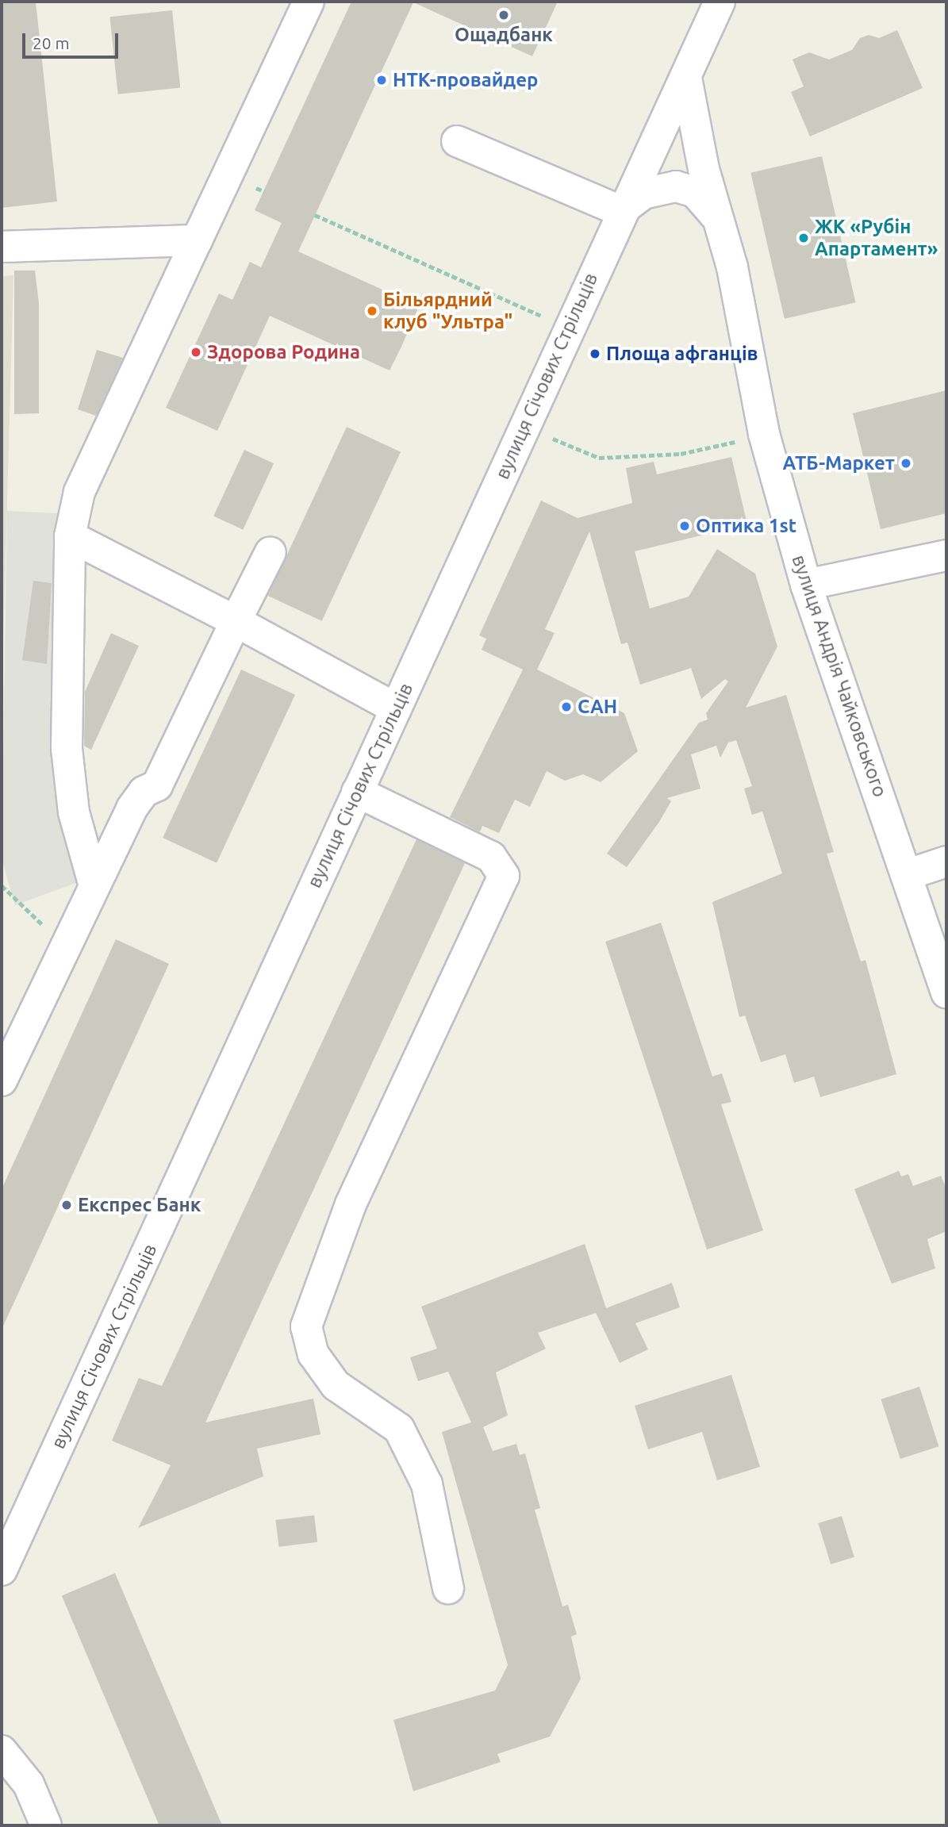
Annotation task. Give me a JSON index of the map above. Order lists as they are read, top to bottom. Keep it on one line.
{"streets":{"street":["вулиця Січових Стрільців","вулиця Андрія Чайковського"]},"crossings":[["вулиця Січових Стрільців","вулиця Андрія Чайковського"]],"places":["Ощадбанк","НТК-провайдер","ЖК «Рубін Апартамент»","Більярдний клуб \"Ультра\"","Здорова Родина","Площа афганців","АТБ-Маркет","Оптика 1st","САН","Експрес Банк"],"scale_bar":"20 m"}
